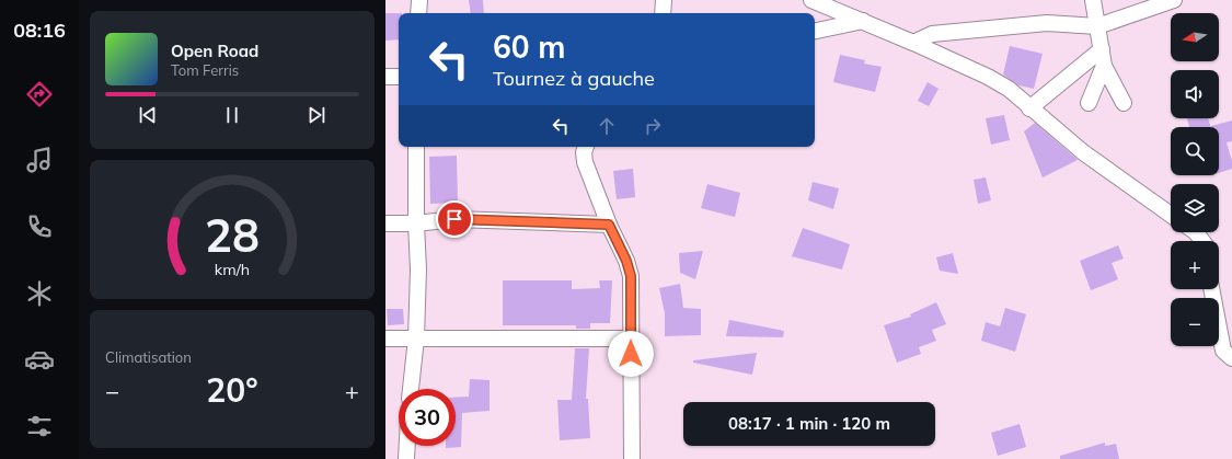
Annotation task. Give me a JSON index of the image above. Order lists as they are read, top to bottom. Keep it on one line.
{"north":"left","page":{"tabs":"08:16","map_buttons":["+","−"],"turn":["60 m","Tournez à gauche"],"song":["Open Road","Tom Ferris"],"tile":"Climatisation","heat":["−","20°","+"],"limit":"30","trip":"08:17 · 1 min · 120 m","gauge":["28","km/h"]}}
